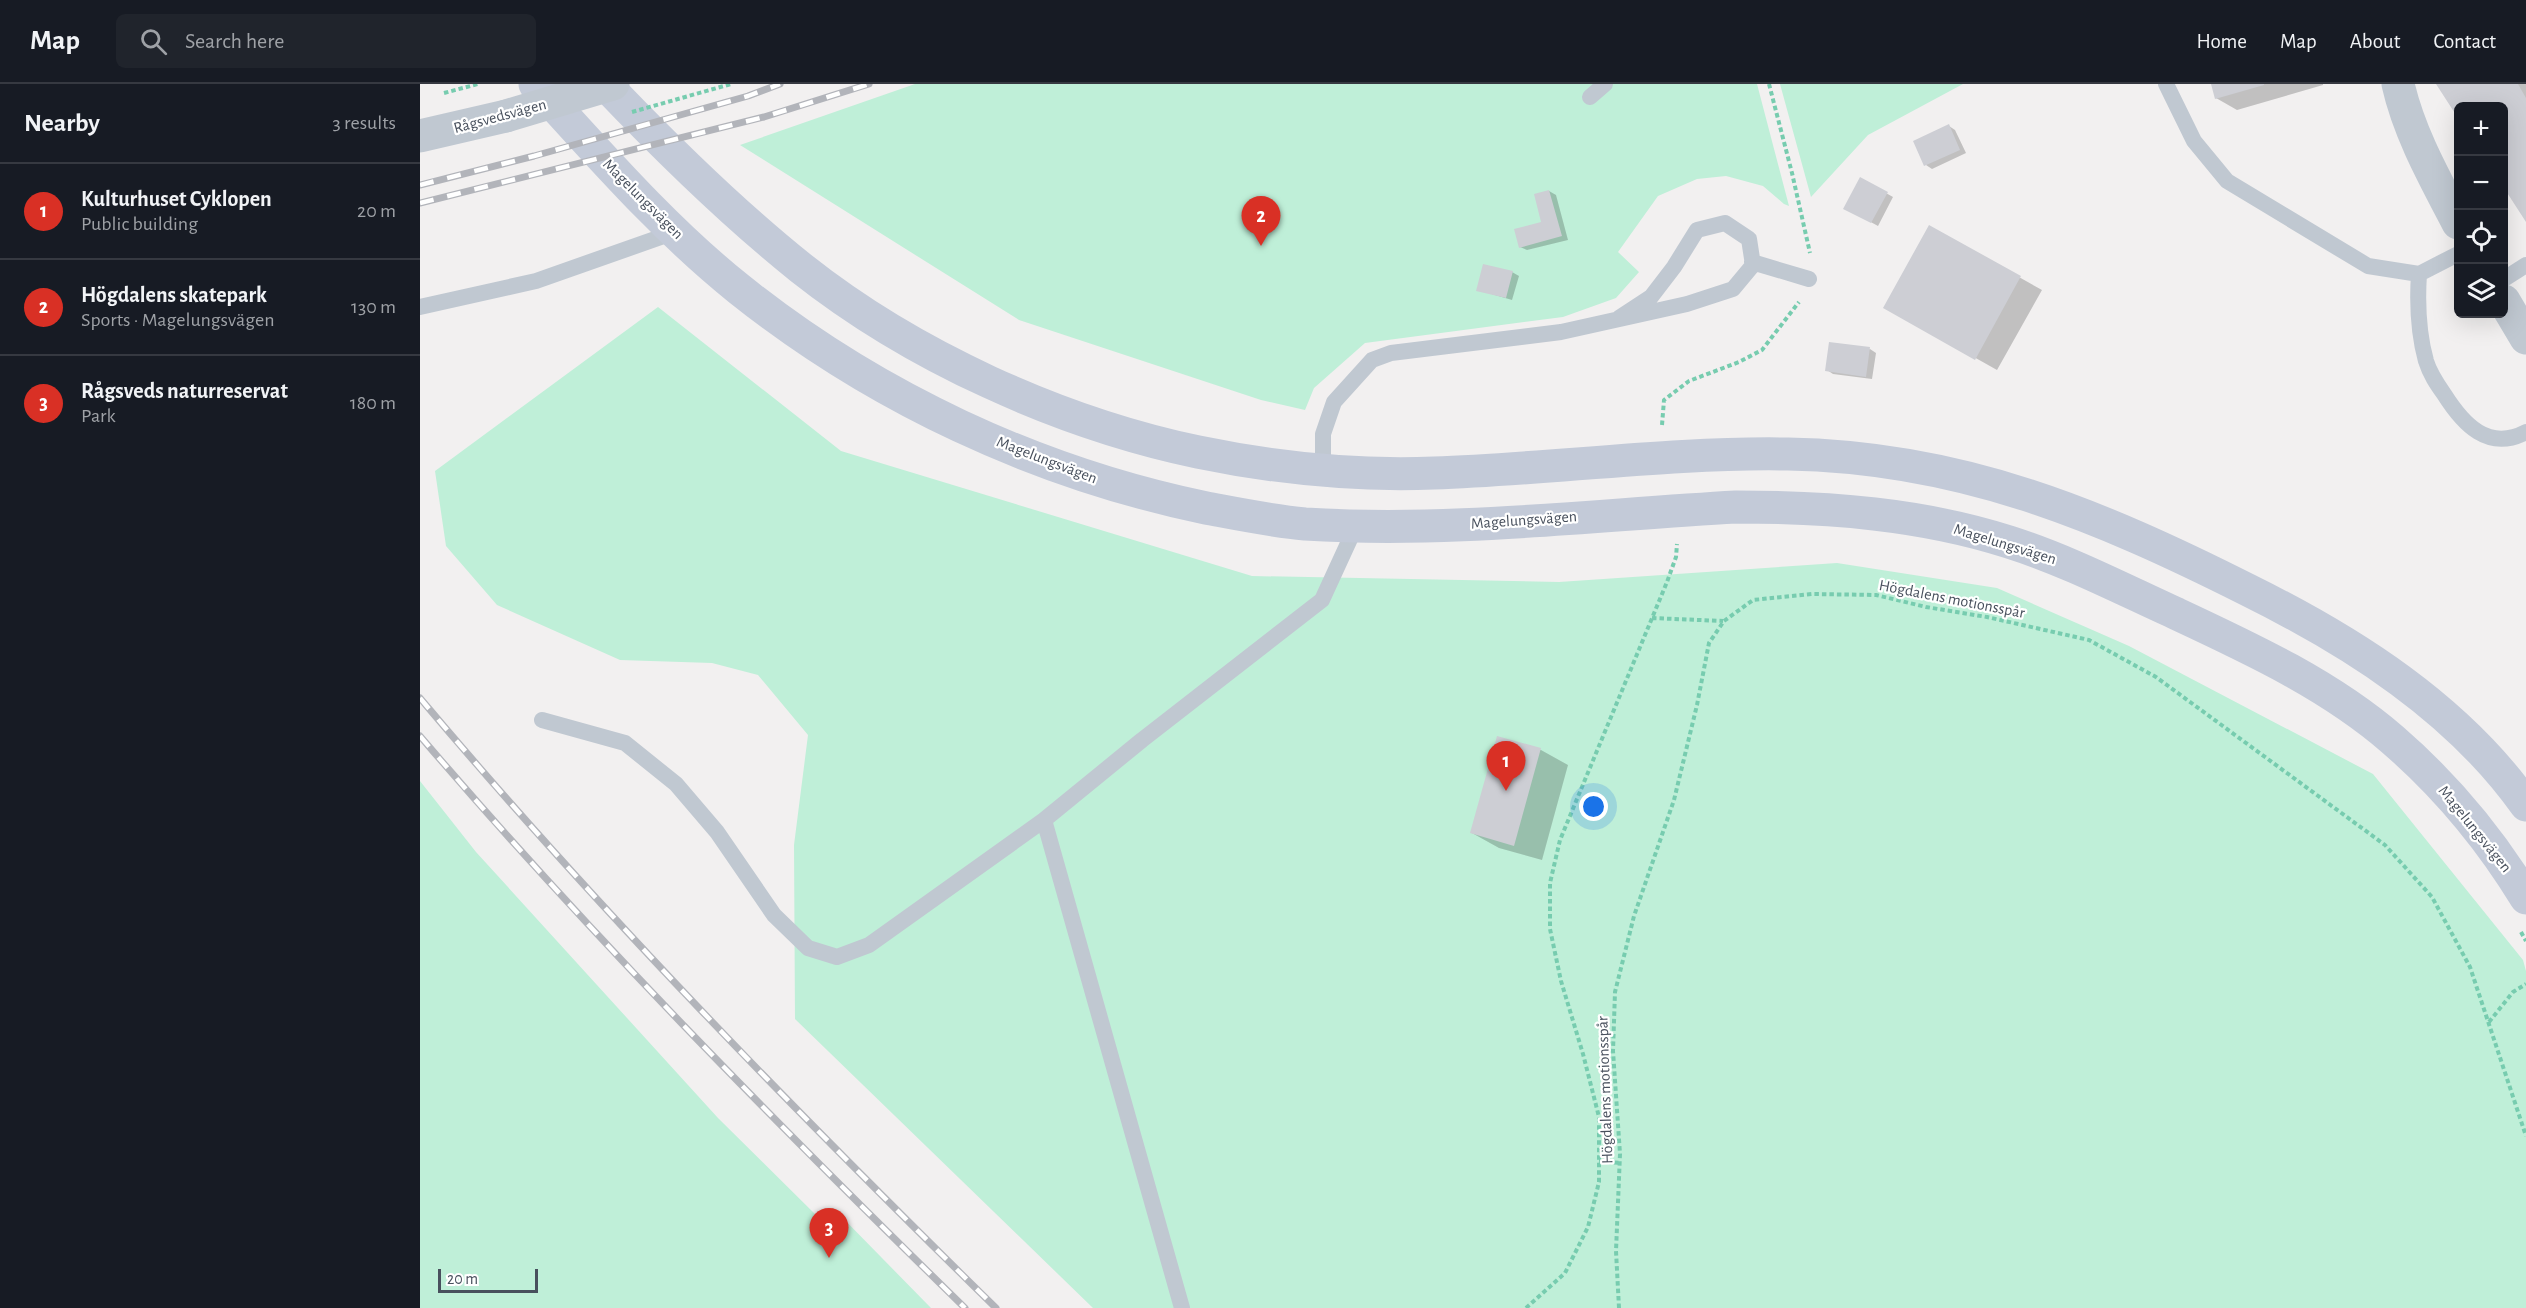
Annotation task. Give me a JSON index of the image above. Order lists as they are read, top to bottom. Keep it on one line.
{"streets":{"main road":["Magelungsvägen"],"street":["Rågsvedsvägen"],"path":["Högdalens motionsspår"]},"scale_bar":"20 m","page":{"header":"Map","search":"Search here","nav":["Home","Map","About","Contact"],"heading":["Nearby","3 results"],"map_buttons":["+","−"],"list":[{"mark":"1","name":"Kulturhuset Cyklopen","note":"Public building","value":"20 m"},{"mark":"2","name":"Högdalens skatepark","note":"Sports · Magelungsvägen","value":"130 m"},{"mark":"3","name":"Rågsveds naturreservat","note":"Park","value":"180 m"}],"pins":["2","1","3"],"scale":"20 m"}}
